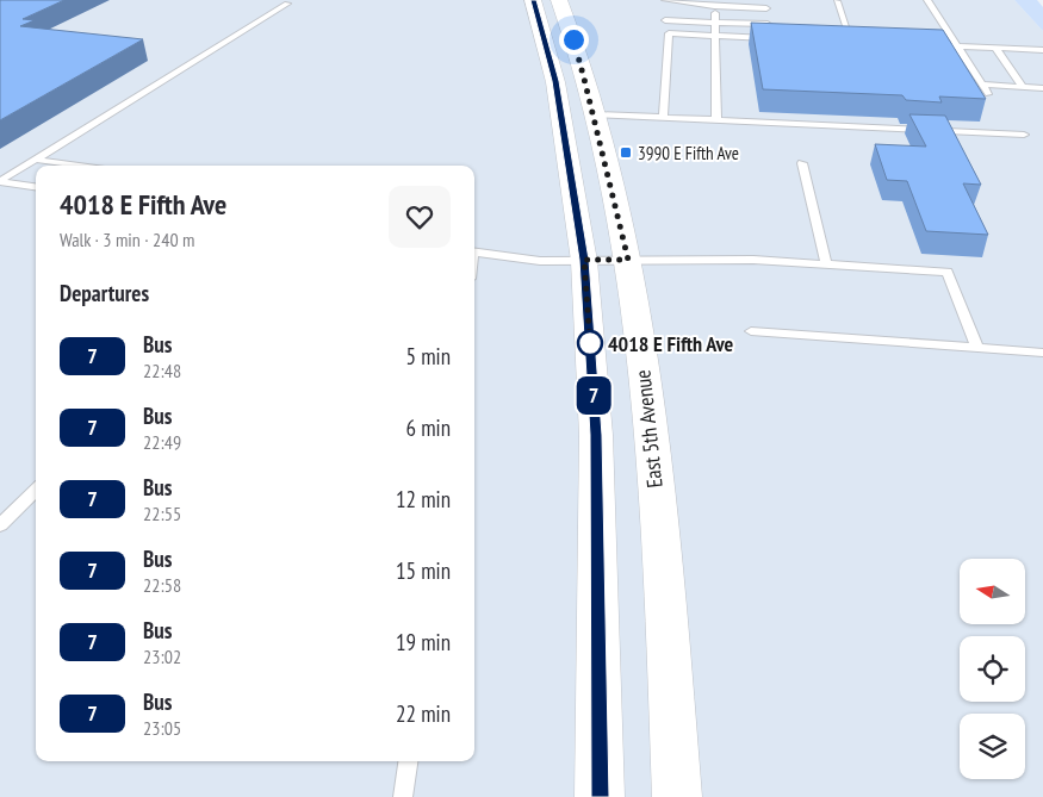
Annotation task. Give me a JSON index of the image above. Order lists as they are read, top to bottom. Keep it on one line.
{"streets":{"main road":["East 5th Avenue"]},"places":{"transit":["3990 E Fifth Ave"],"other":["4018 E Fifth Ave"]},"lines":["bus line 7"],"north":"left","page":{"on_map":"7","heading":[["4018 E Fifth Ave","Walk · 3 min · 240 m"],"Departures"],"list":[{"mark":"7","name":"Bus","note":"22:48","value":"5 min"},{"mark":"7","name":"Bus","note":"22:49","value":"6 min"},{"mark":"7","name":"Bus","note":"22:55","value":"12 min"},{"mark":"7","name":"Bus","note":"22:58","value":"15 min"},{"mark":"7","name":"Bus","note":"23:02","value":"19 min"},{"mark":"7","name":"Bus","note":"23:05","value":"22 min"}]}}
